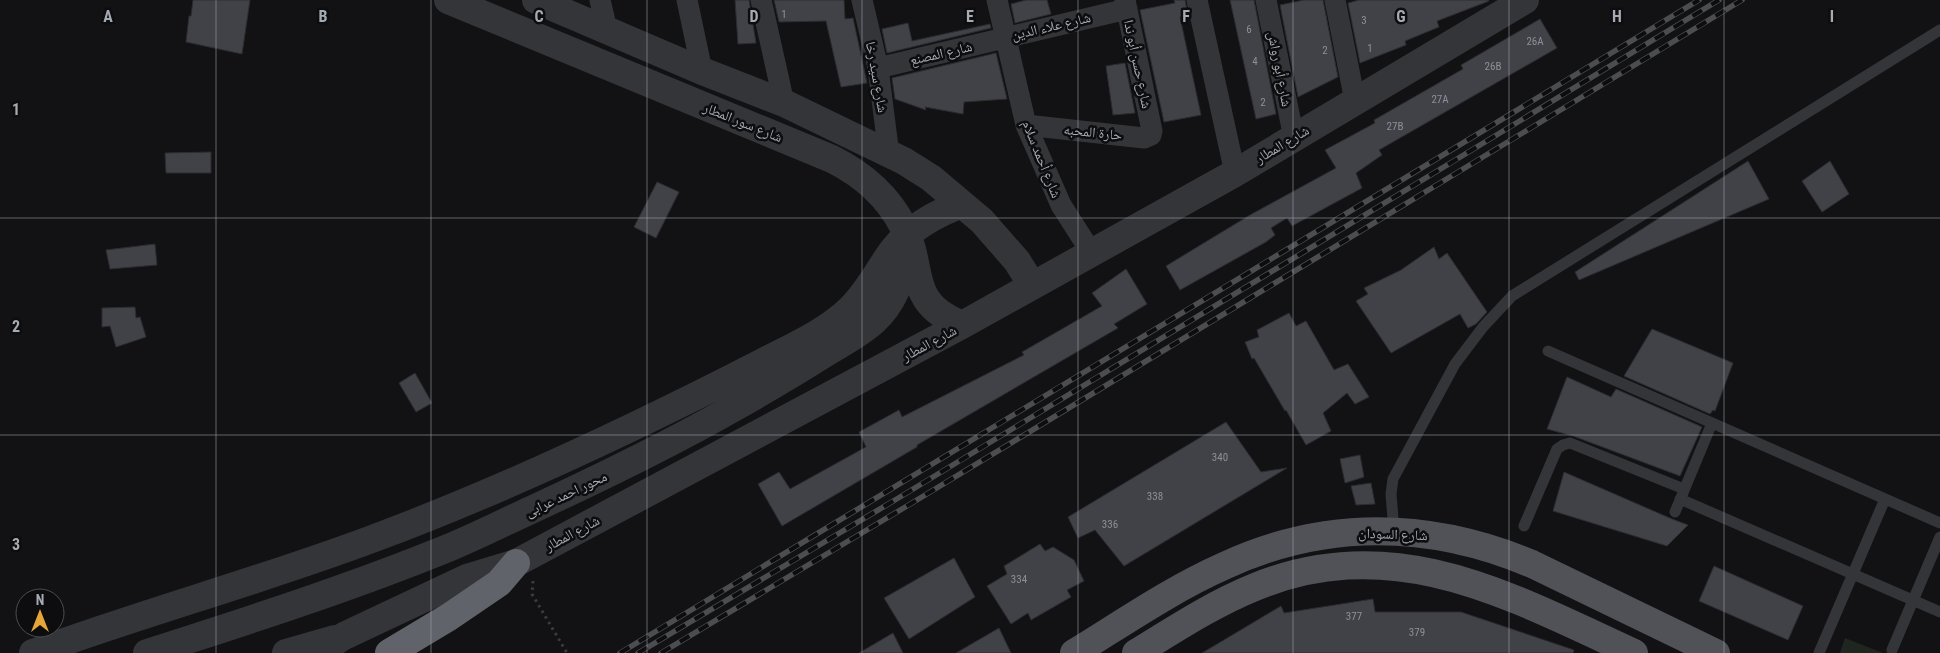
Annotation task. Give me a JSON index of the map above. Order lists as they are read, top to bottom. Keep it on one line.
{"streets":{"main road":["شارع السودان"],"street":["شارع علاء الدين","شارع المصنع","شارع حسن أبو ندا","شارع أبو رواش","شارع سيد رخا","شارع سور المطار","حارة المحبه","شارع المطار","شارع أحمد سلام","محور احمد عرابى"]},"crossings":[["شارع علاء الدين","شارع المصنع"],["شارع علاء الدين","شارع حسن أبو ندا"],["شارع علاء الدين","شارع أحمد سلام"],["شارع المصنع","شارع سيد رخا"],["شارع المصنع","شارع أحمد سلام"],["شارع حسن أبو ندا","حارة المحبه"],["شارع أبو رواش","شارع المطار"],["شارع سور المطار","شارع المطار"],["شارع سور المطار","محور احمد عرابى"],["حارة المحبه","شارع أحمد سلام"],["شارع المطار","شارع أحمد سلام"],["شارع المطار","محور احمد عرابى"]],"house_numbers":["1","3","6","26A","1","2","4","26B","27A","2","27B","340","338","336","334","377","379"],"north":"top","grid":{"columns":["A","B","C","D","E","F","G","H","I"],"rows":["1","2","3"]}}
